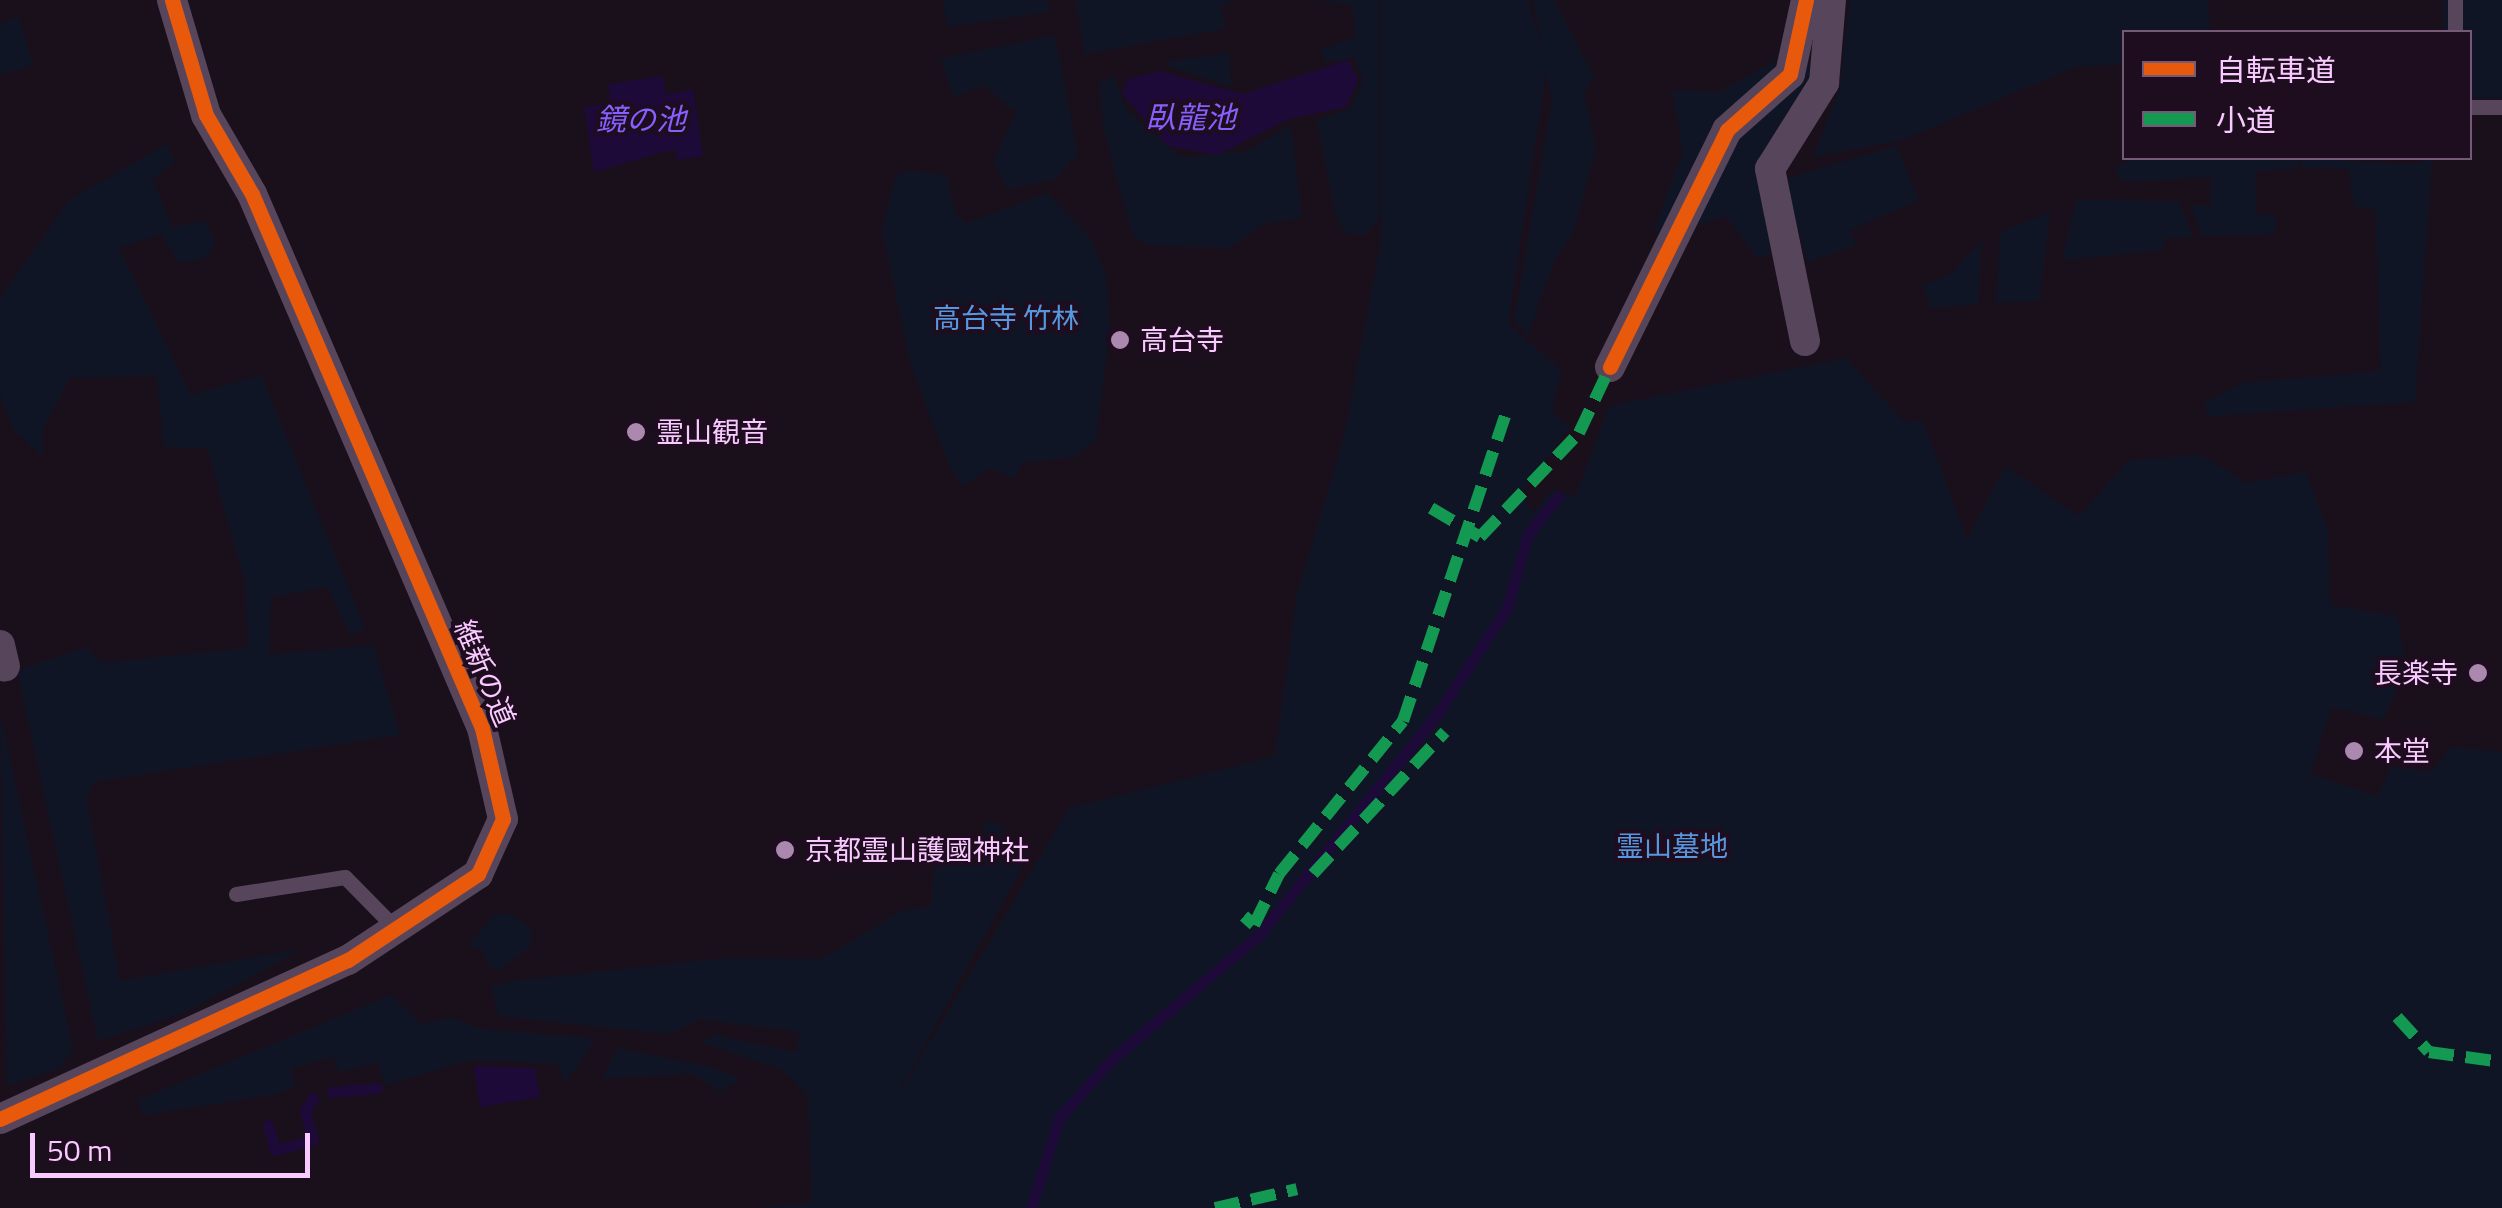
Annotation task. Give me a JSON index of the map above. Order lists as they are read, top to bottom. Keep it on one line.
{"streets":{"street":["維新の道"]},"water":["臥龍池","鏡の池"],"parks":["高台寺 竹林","霊山墓地"],"places":["高台寺","霊山観音","長楽寺","本堂","京都霊山護國神社"],"legend":["自転車道","小道"],"scale_bar":"50 m"}
